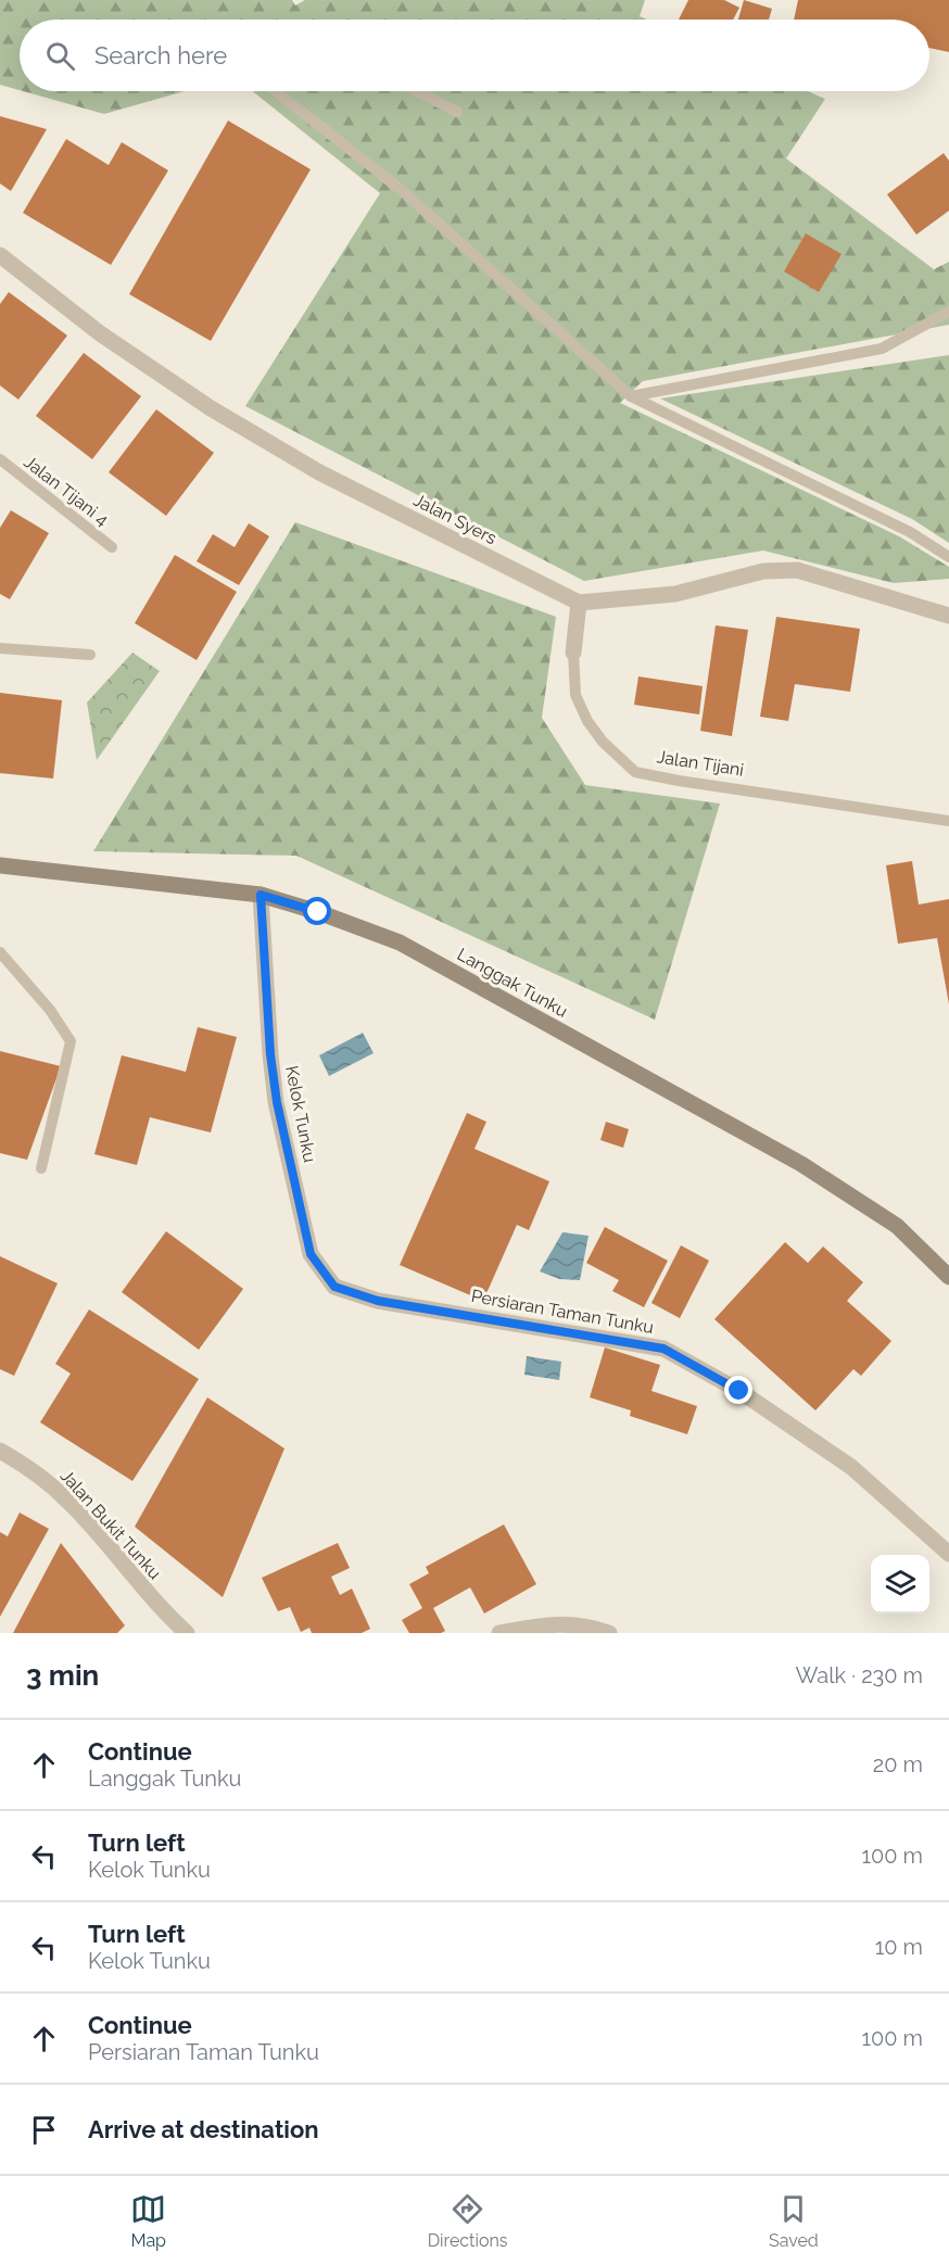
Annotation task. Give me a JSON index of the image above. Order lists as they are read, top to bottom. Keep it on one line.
{"streets":{"street":["Jalan Syers","Jalan Tijani","Langgak Tunku","Kelok Tunku","Persiaran Taman Tunku","Jalan Bukit Tunku"],"lane":["Jalan Tijani 4"]},"crossings":[["Jalan Syers","Jalan Tijani"],["Langgak Tunku","Kelok Tunku"],["Kelok Tunku","Persiaran Taman Tunku"]],"page":{"search":"Search here","heading":["3 min","Walk · 230 m"],"list":[["Continue","Langgak Tunku","20 m"],["Turn left","Kelok Tunku","100 m"],["Turn left","Kelok Tunku","10 m"],["Continue","Persiaran Taman Tunku","100 m"],"Arrive at destination"],"nav":["Map","Directions","Saved"]}}
